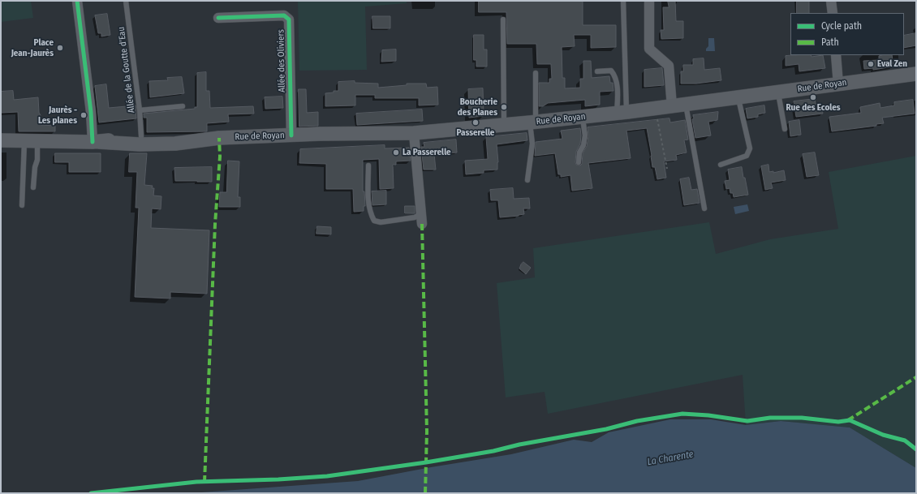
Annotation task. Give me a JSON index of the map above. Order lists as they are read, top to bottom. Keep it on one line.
{"streets":{"main road":["Rue de Royan"],"street":["Allée des Oliviers"],"lane":["Allée de la Goutte d'Eau"]},"crossings":[["Allée des Oliviers","Rue de Royan"],["Allée de la Goutte d'Eau","Rue de Royan"]],"water":["La Charente"],"places":["Place Jean-Jaurès","Eval Zen","Rue des Ecoles","Boucherie des Planes","Jaurès - Les planes","Passerelle","La Passerelle"],"legend":["Cycle path","Path"]}
